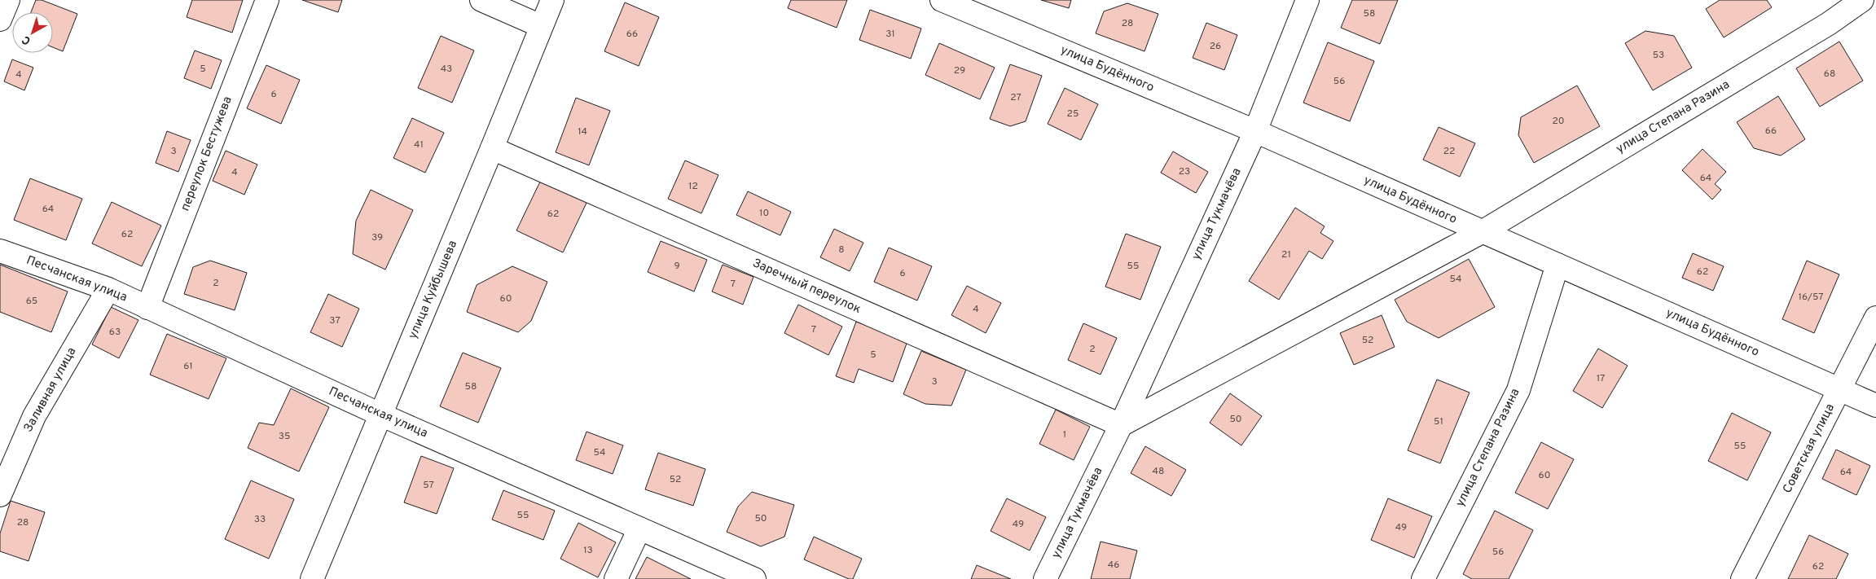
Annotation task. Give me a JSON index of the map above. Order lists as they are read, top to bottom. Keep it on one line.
{"streets":{"street":["улица Будённого","улица Степана Разина","переулок Бестужева","улица Тукмачёва","Песчанская улица","Заречный переулок","улица Куйбышева","Заливная улица","Советская улица"]},"crossings":[["улица Будённого","улица Степана Разина"],["улица Будённого","улица Тукмачёва"],["улица Будённого","Советская улица"],["переулок Бестужева","Песчанская улица"],["улица Тукмачёва","Заречный переулок"],["Песчанская улица","улица Куйбышева"],["Песчанская улица","Заливная улица"],["Заречный переулок","улица Куйбышева"]],"house_numbers":["58","28","66","31","26","53","5","43","29","68","4","56","6","27","25","20","66","14","41","3","22","23","4","64","12","64","10","62","62","39","8","21","9","55","62","6","54","2","7","16/57","60","65","4","37","7","63","52","2","5","61","17","3","58","50","51","1","35","55","54","48","64","60","52","57","55","50","33","28","49","49","13","56","46","62"],"north":"bottom left"}
